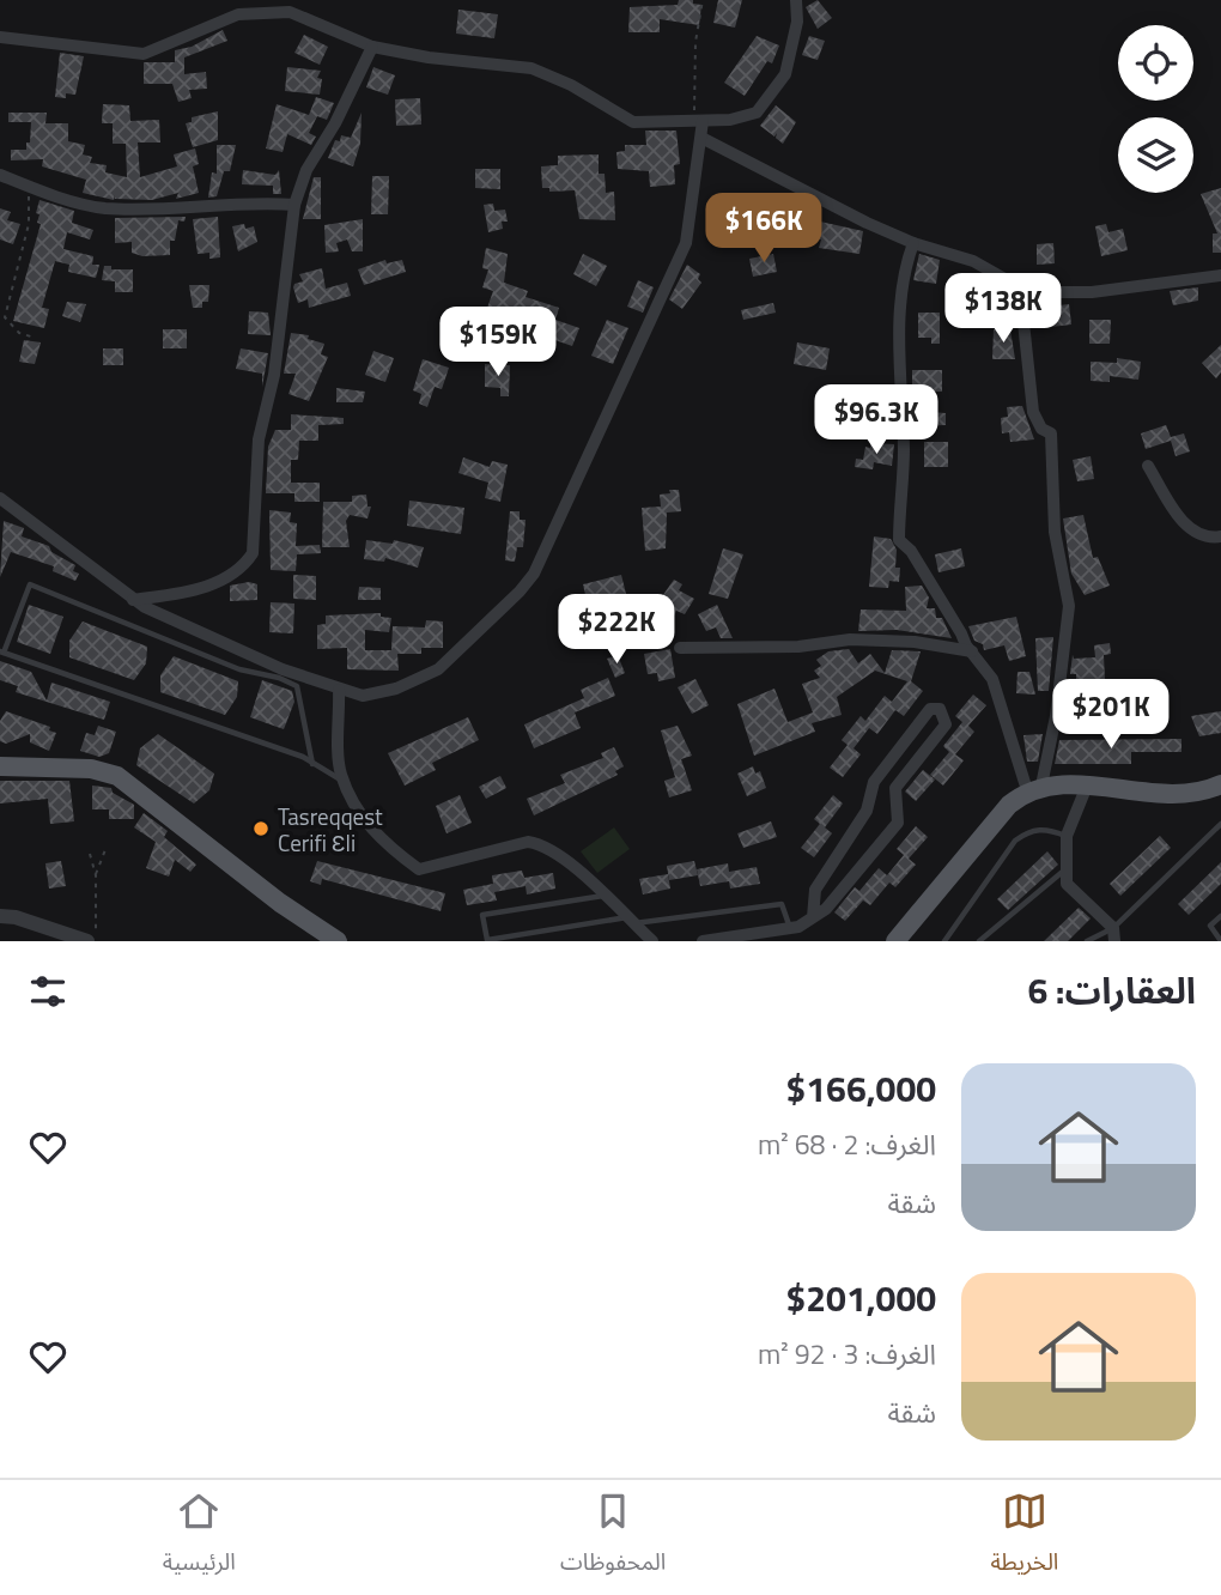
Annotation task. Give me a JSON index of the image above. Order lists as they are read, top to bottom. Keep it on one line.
{"places":["Tasreqqest Cerifi Ɛli"],"page":{"price":["$166K","$138K","$159K","$96.3K","$222K","$201K"],"heading":"العقارات: 6","list":[{"name":"$166,000","note":"الغرف: 2 · 68 m² · شقة"},{"name":"$201,000","note":"الغرف: 3 · 92 m² · شقة"}],"tabs":["الخريطة","المحفوظات","الرئيسية"]}}
